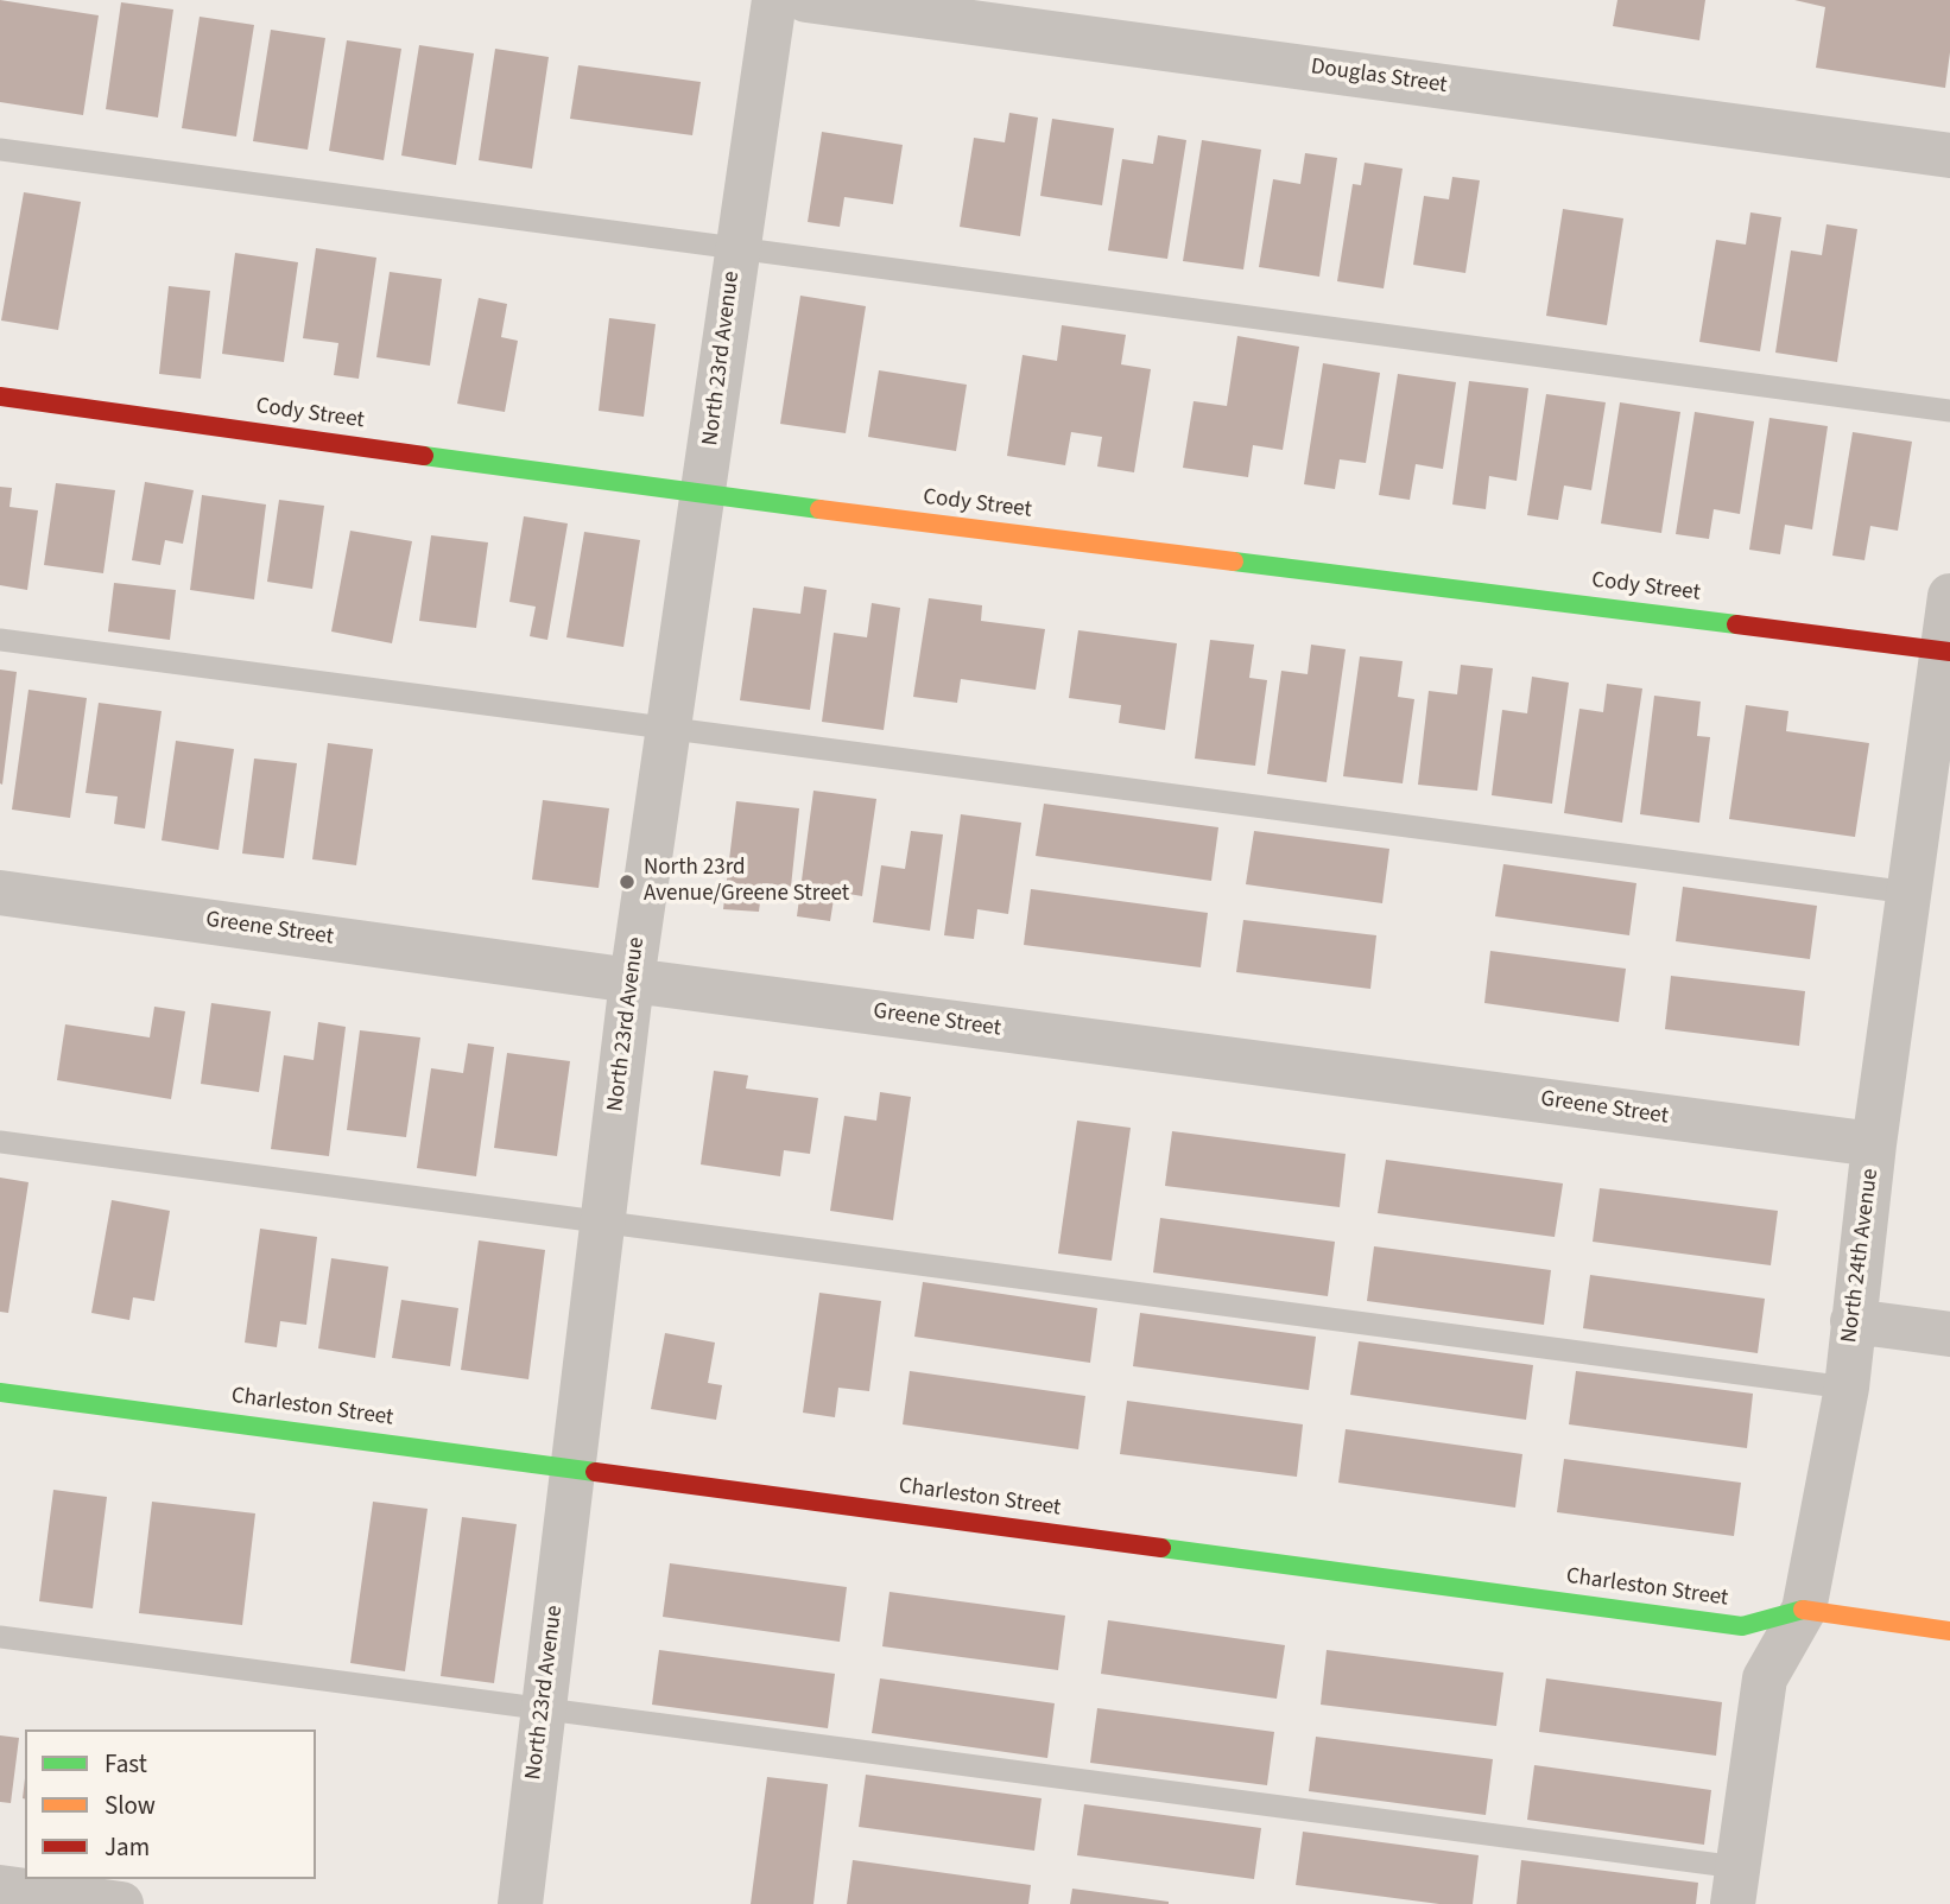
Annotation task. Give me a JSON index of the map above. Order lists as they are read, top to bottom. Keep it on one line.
{"streets":{"street":["Douglas Street","North 23rd Avenue","Cody Street","Greene Street","North 24th Avenue","Charleston Street"]},"crossings":[["North 23rd Avenue","Cody Street"],["North 23rd Avenue","Greene Street"],["North 23rd Avenue","Charleston Street"],["Cody Street","North 24th Avenue"],["Greene Street","North 24th Avenue"],["North 24th Avenue","Charleston Street"]],"places":["North 23rd Avenue/Greene Street"],"legend":["Fast","Slow","Jam"]}
